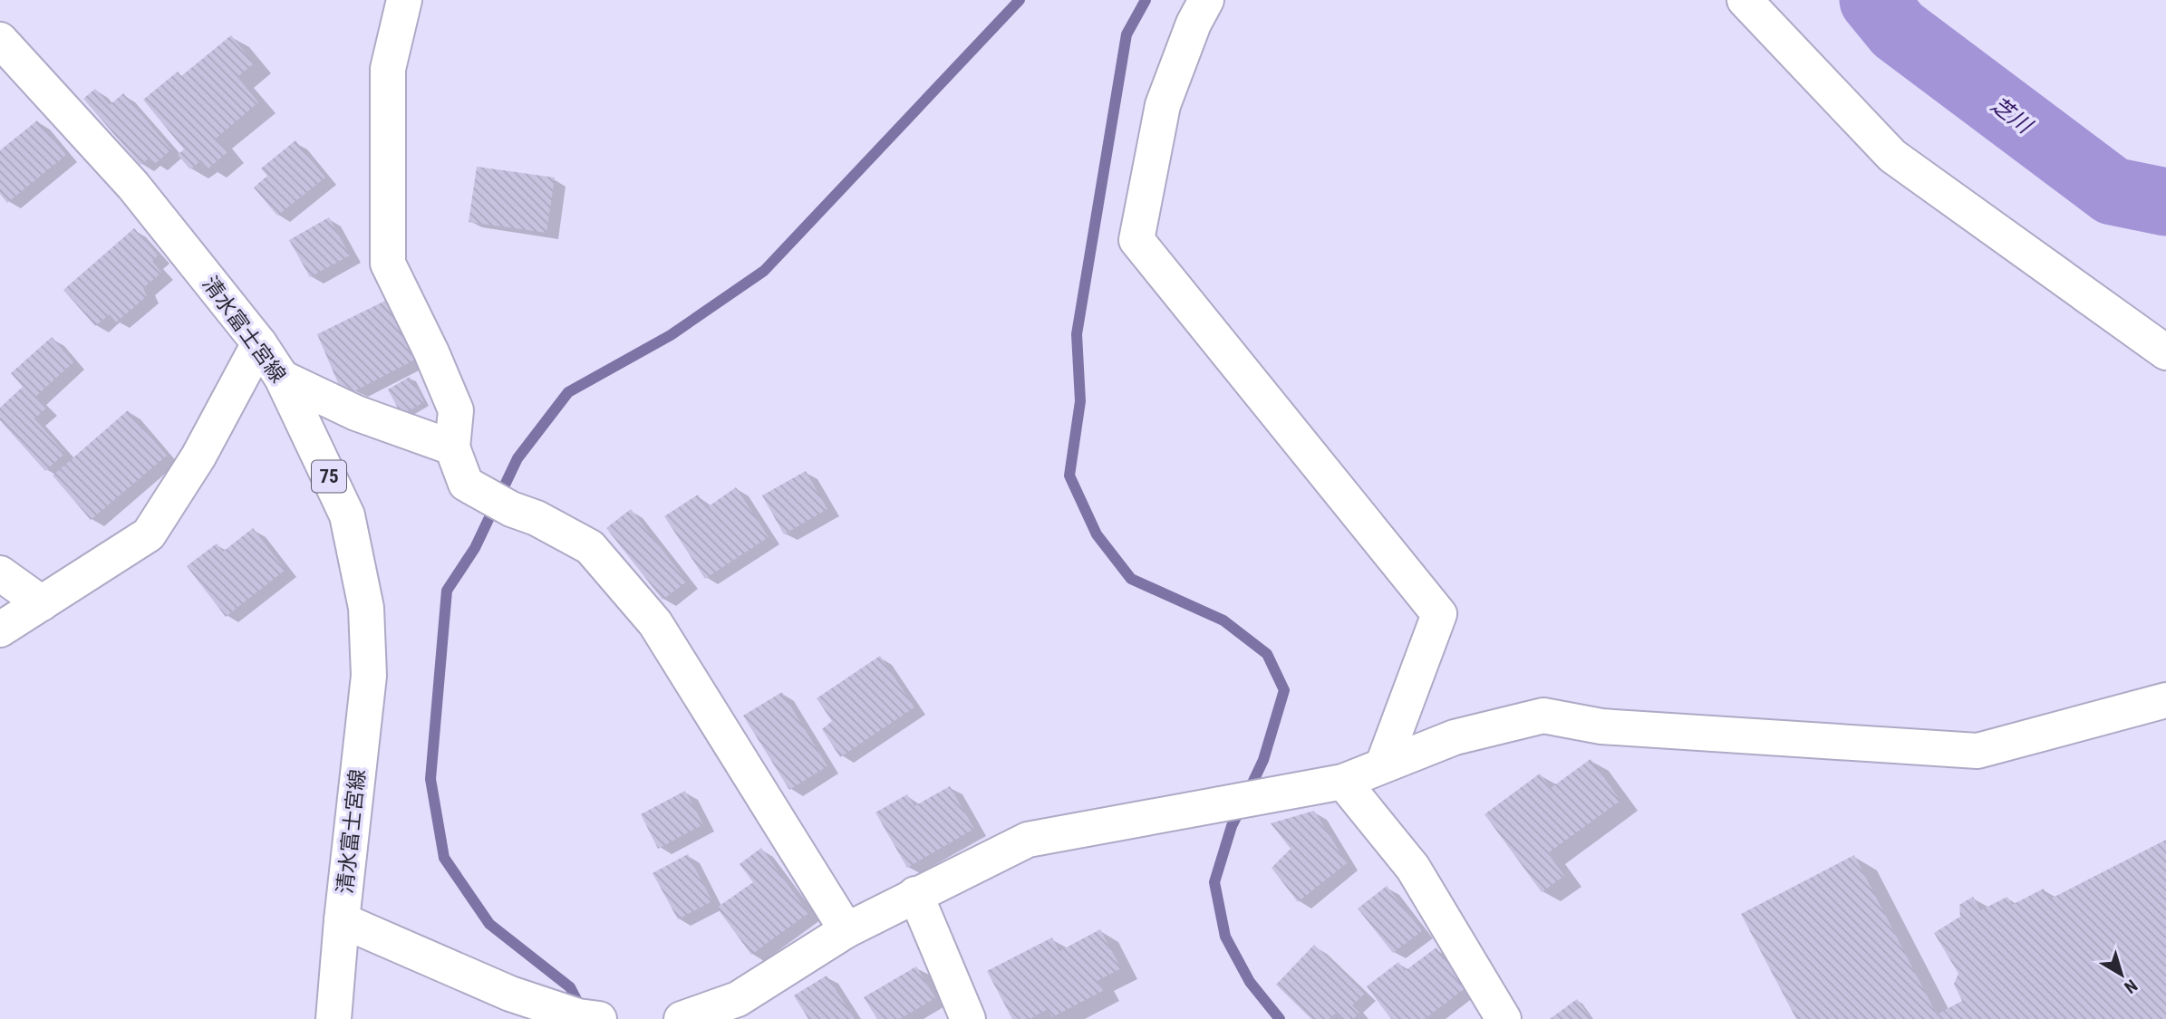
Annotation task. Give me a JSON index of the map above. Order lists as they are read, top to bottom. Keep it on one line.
{"streets":{"street":["清水富士宮線","75"]},"water":["芝川"],"north":"bottom right"}
